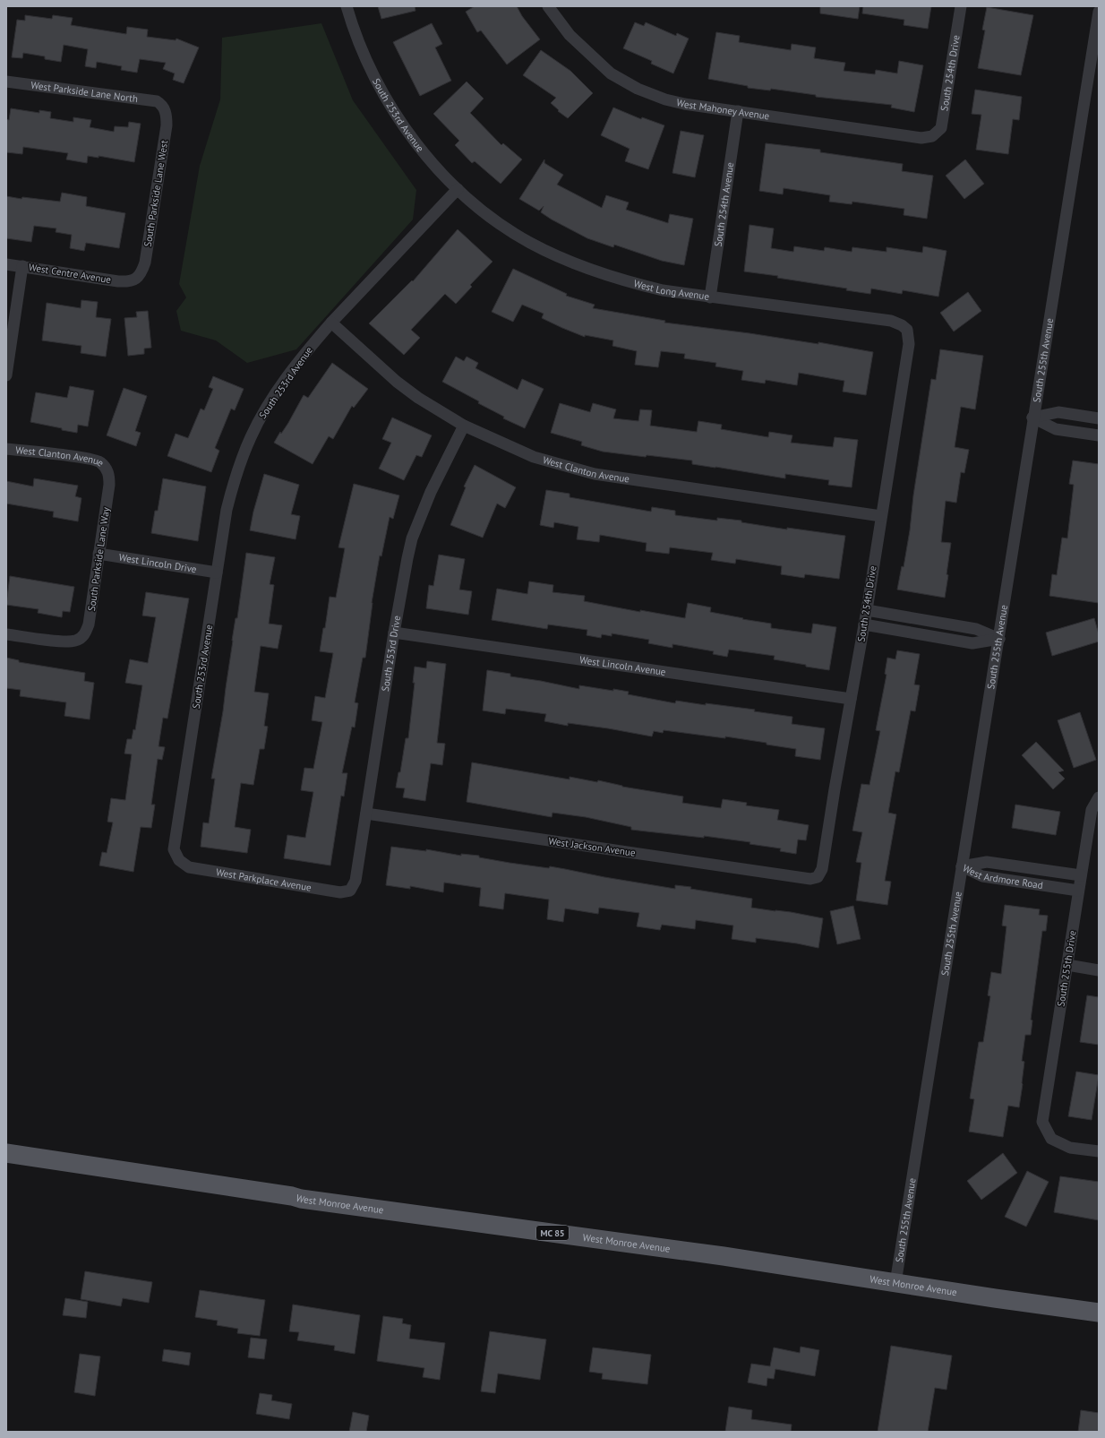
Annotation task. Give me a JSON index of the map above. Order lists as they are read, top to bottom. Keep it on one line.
{"streets":{"main road":["West Monroe Avenue","MC 85"],"street":["South 254th Drive","West Parkside Lane North","West Mahoney Avenue","South 253rd Avenue","South Parkside Lane West","South 254th Avenue","West Centre Avenue","West Long Avenue","South 255th Avenue","West Clanton Avenue","South Parkside Lane Way","West Lincoln Drive","South 253rd Drive","West Lincoln Avenue","West Jackson Avenue","West Ardmore Road","West Parkplace Avenue","South 255th Drive"]},"crossings":[["South 254th Drive","West Mahoney Avenue"],["South 254th Drive","West Long Avenue"],["South 254th Drive","West Clanton Avenue"],["South 254th Drive","West Lincoln Avenue"],["South 254th Drive","West Jackson Avenue"],["West Parkside Lane North","South Parkside Lane West"],["West Mahoney Avenue","South 254th Avenue"],["South 253rd Avenue","West Long Avenue"],["South 253rd Avenue","West Clanton Avenue"],["South 253rd Avenue","West Lincoln Drive"],["South 253rd Avenue","West Parkplace Avenue"],["South Parkside Lane West","West Centre Avenue"],["South 254th Avenue","West Long Avenue"],["South 255th Avenue","West Ardmore Road"],["South 255th Avenue","West Monroe Avenue"],["West Clanton Avenue","South Parkside Lane Way"],["West Clanton Avenue","South 253rd Drive"],["South Parkside Lane Way","West Lincoln Drive"],["South 253rd Drive","West Lincoln Avenue"],["South 253rd Drive","West Jackson Avenue"],["South 253rd Drive","West Parkplace Avenue"],["West Ardmore Road","South 255th Drive"]]}
